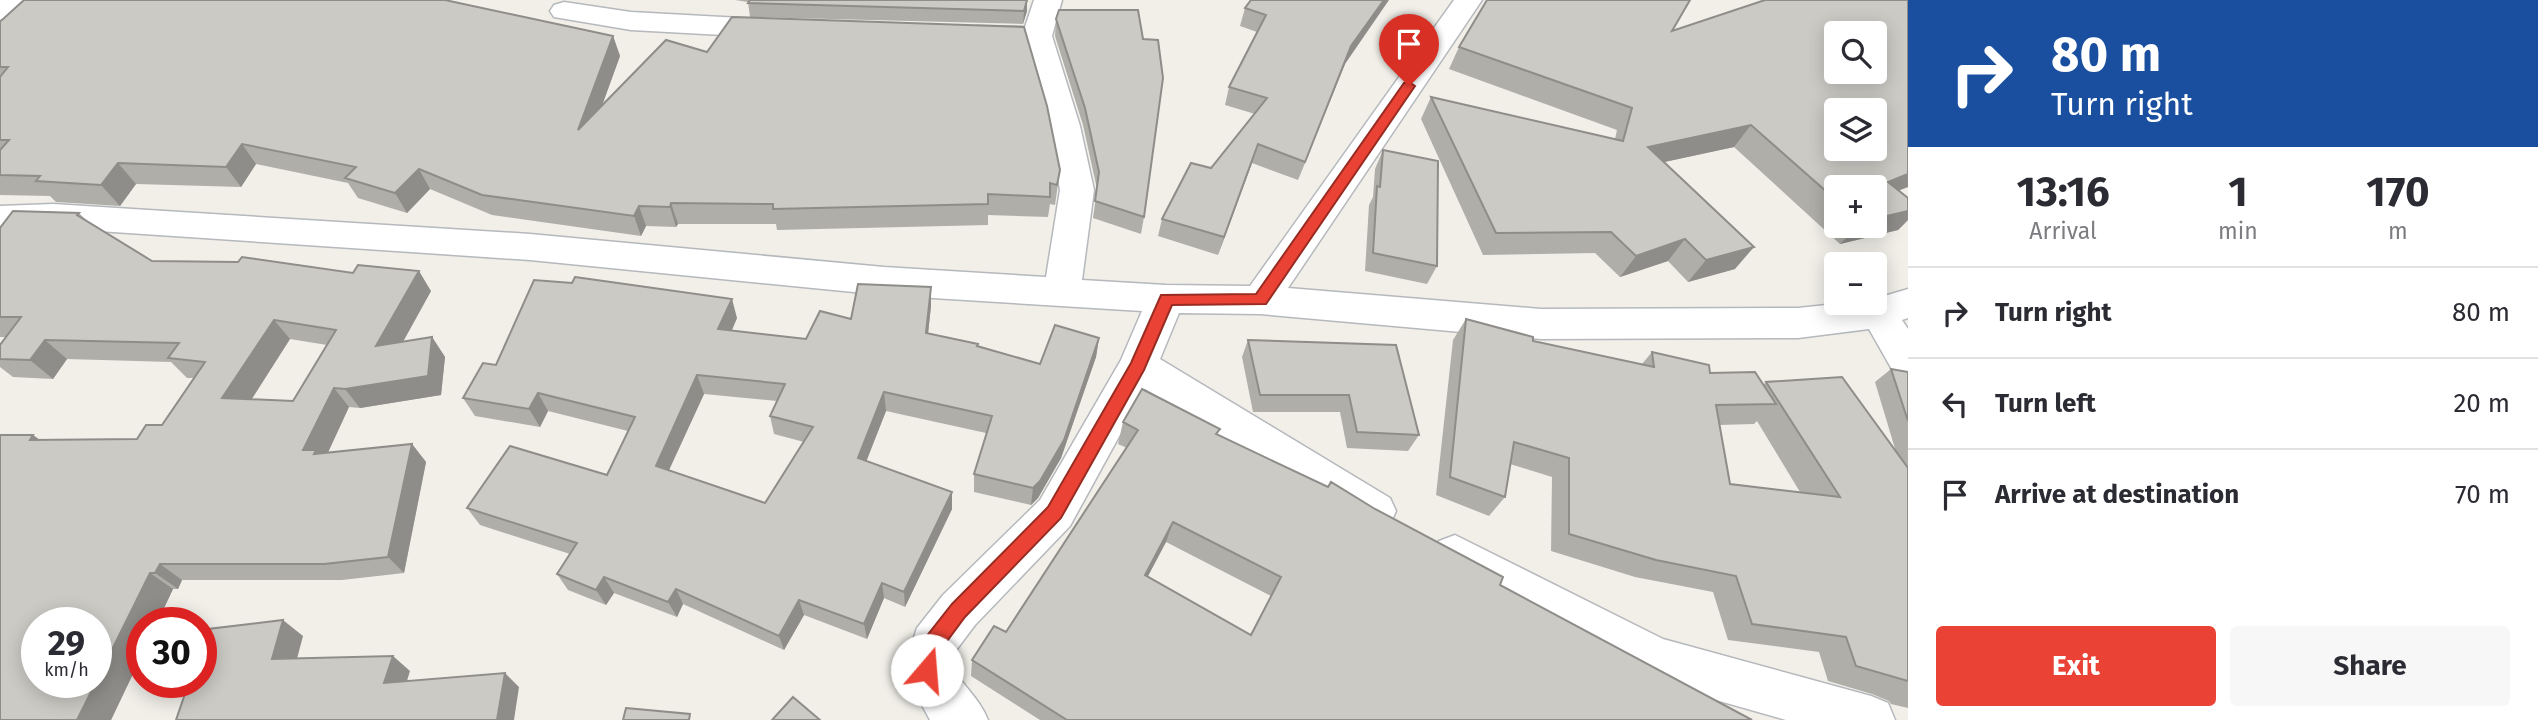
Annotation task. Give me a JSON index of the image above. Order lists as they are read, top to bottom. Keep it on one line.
{"page":{"turn":["80 m","Turn right"],"map_buttons":["+","−"],"eta":["13:16","Arrival","1","min","170","m"],"list":[{"name":"Turn right","value":"80 m"},{"name":"Turn left","value":"20 m"},{"name":"Arrive at destination","value":"70 m"}],"speed":"29 km/h","limit":"30","buttons":["Exit","Share"]}}
